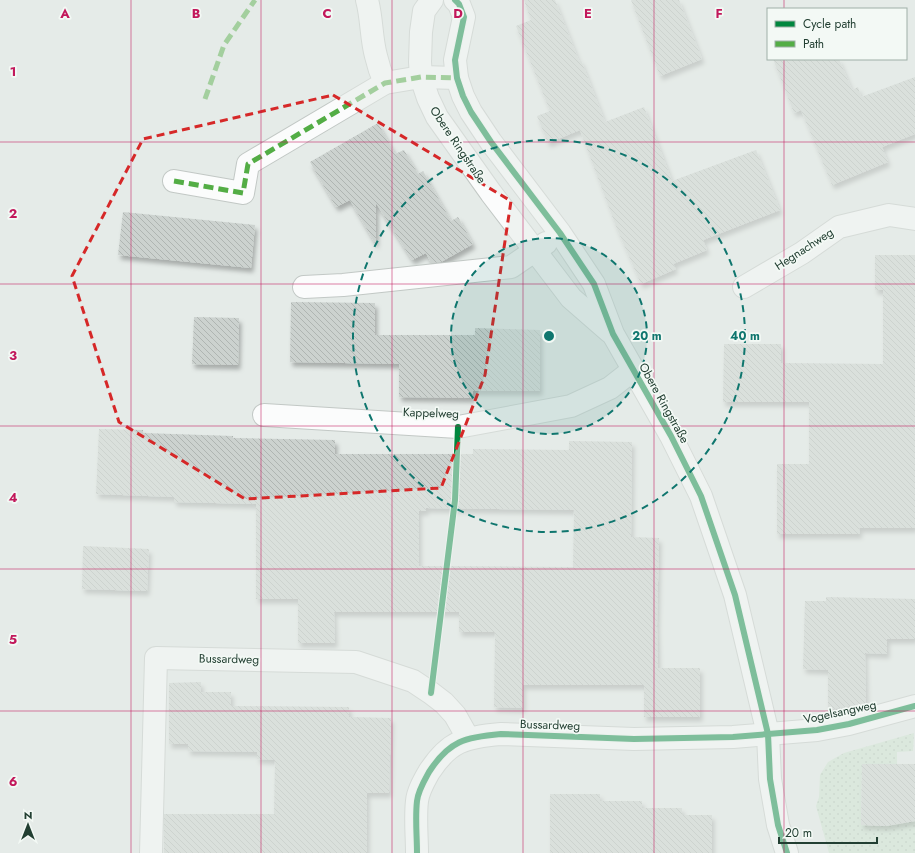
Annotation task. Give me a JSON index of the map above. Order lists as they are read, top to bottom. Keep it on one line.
{"streets":{"street":["Obere Ringstraße","Hegnachweg","Kappelweg","Bussardweg","Vogelsangweg"]},"crossings":[["Obere Ringstraße","Kappelweg"],["Obere Ringstraße","Bussardweg"],["Obere Ringstraße","Vogelsangweg"],["Bussardweg","Vogelsangweg"]],"legend":["Cycle path","Path"],"scale_bar":"20 m","north":"top","grid":{"columns":["A","B","C","D","E","F"],"rows":["1","2","3","4","5","6"]},"rings":["20 m","40 m"]}
